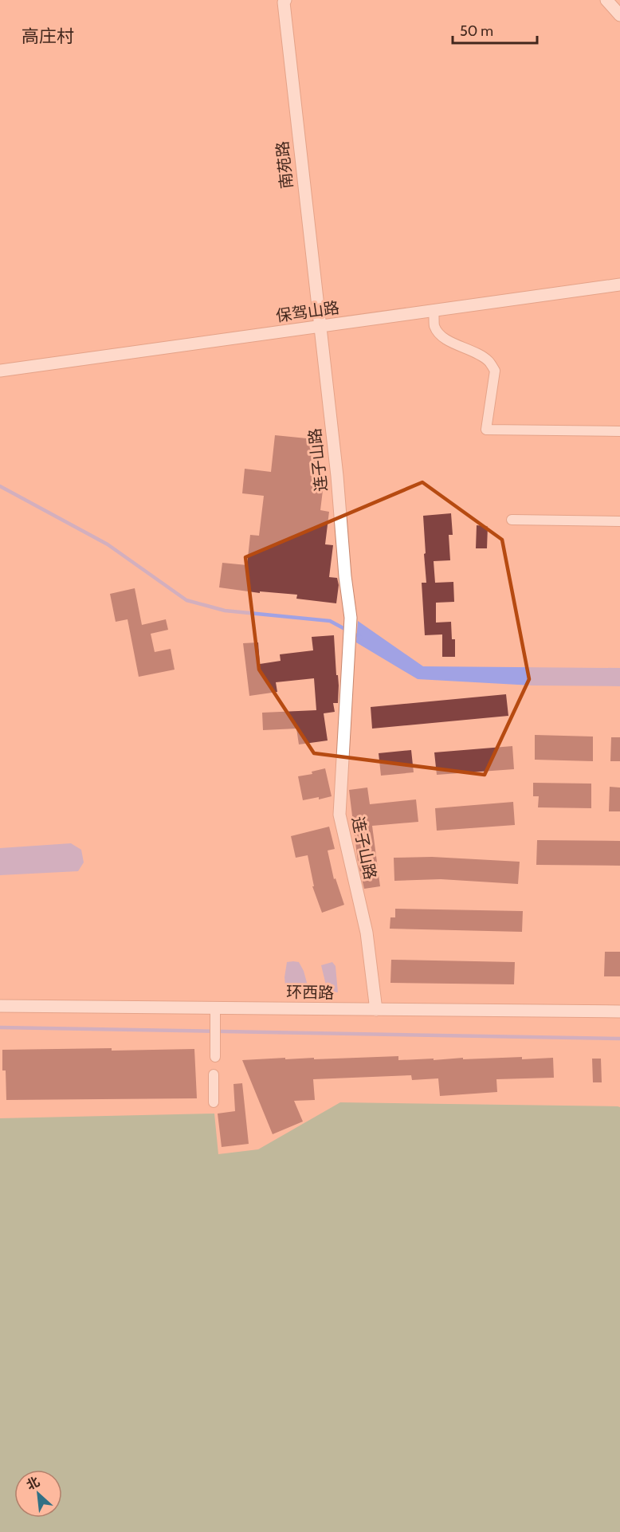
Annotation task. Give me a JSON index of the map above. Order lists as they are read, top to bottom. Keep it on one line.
{"streets":{"street":["南苑路","保驾山路","连子山路","环西路"]},"crossings":[["南苑路","保驾山路"],["南苑路","连子山路"],["保驾山路","连子山路"],["连子山路","环西路"]],"districts":["高庄村"],"scale_bar":"50 m","north":"top left"}
